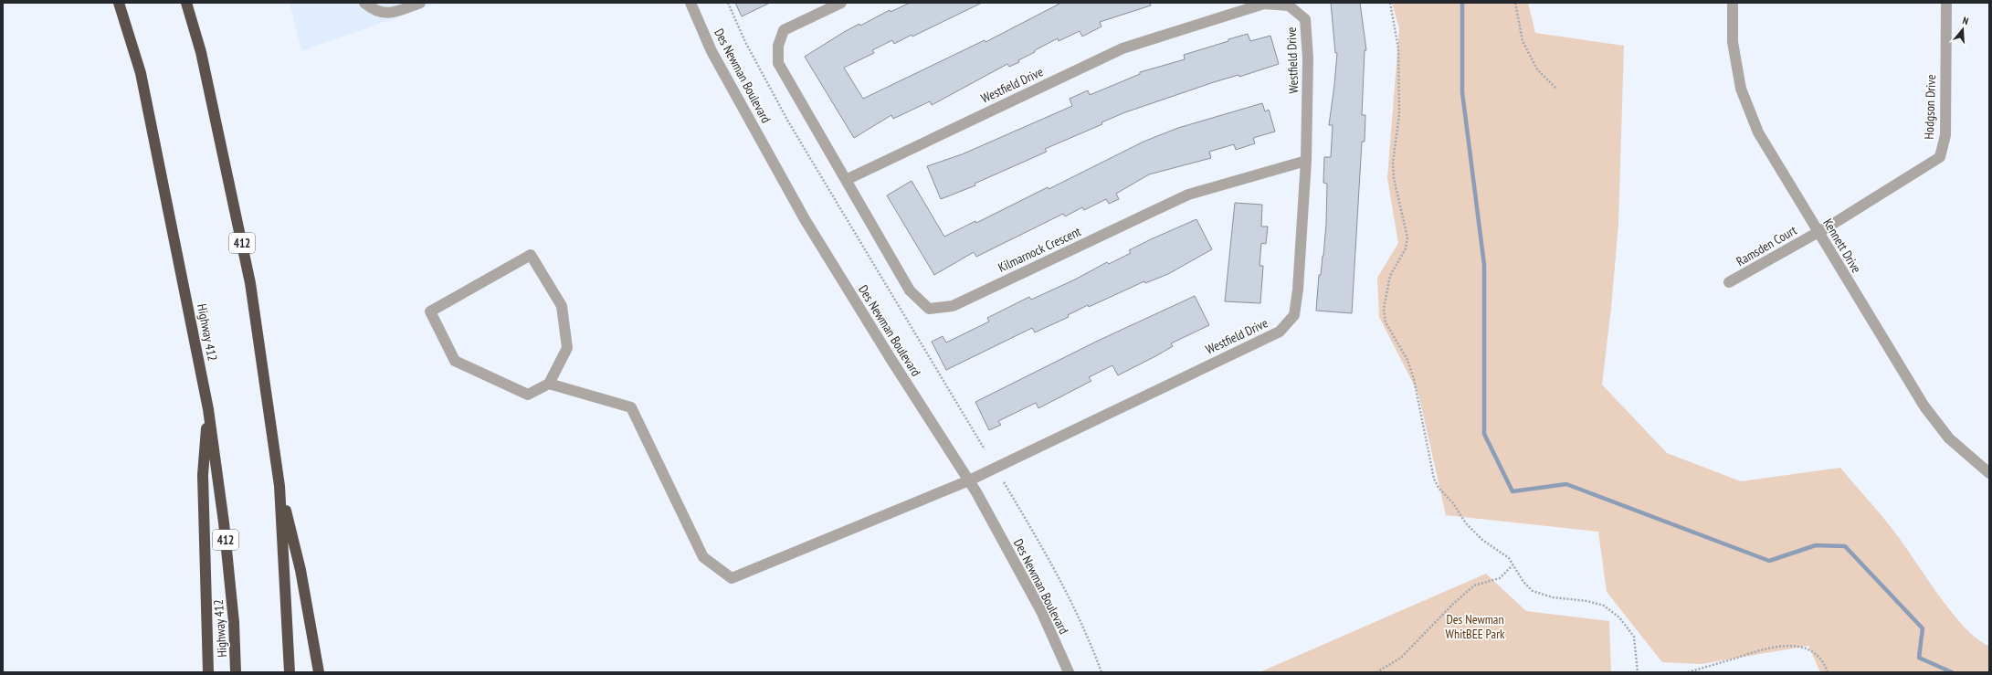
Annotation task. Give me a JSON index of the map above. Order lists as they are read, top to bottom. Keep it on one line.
{"streets":{"highway":["412","Highway 412"],"street":["Westfield Drive","Des Newman Boulevard","Hodgson Drive","Ramsden Court","Kennett Drive","Kilmarnock Crescent"]},"crossings":[["Westfield Drive","Des Newman Boulevard"],["Westfield Drive","Kilmarnock Crescent"],["Hodgson Drive","Ramsden Court"],["Hodgson Drive","Kennett Drive"],["Ramsden Court","Kennett Drive"]],"parks":["Des Newman WhitBEE Park"],"north":"top"}
